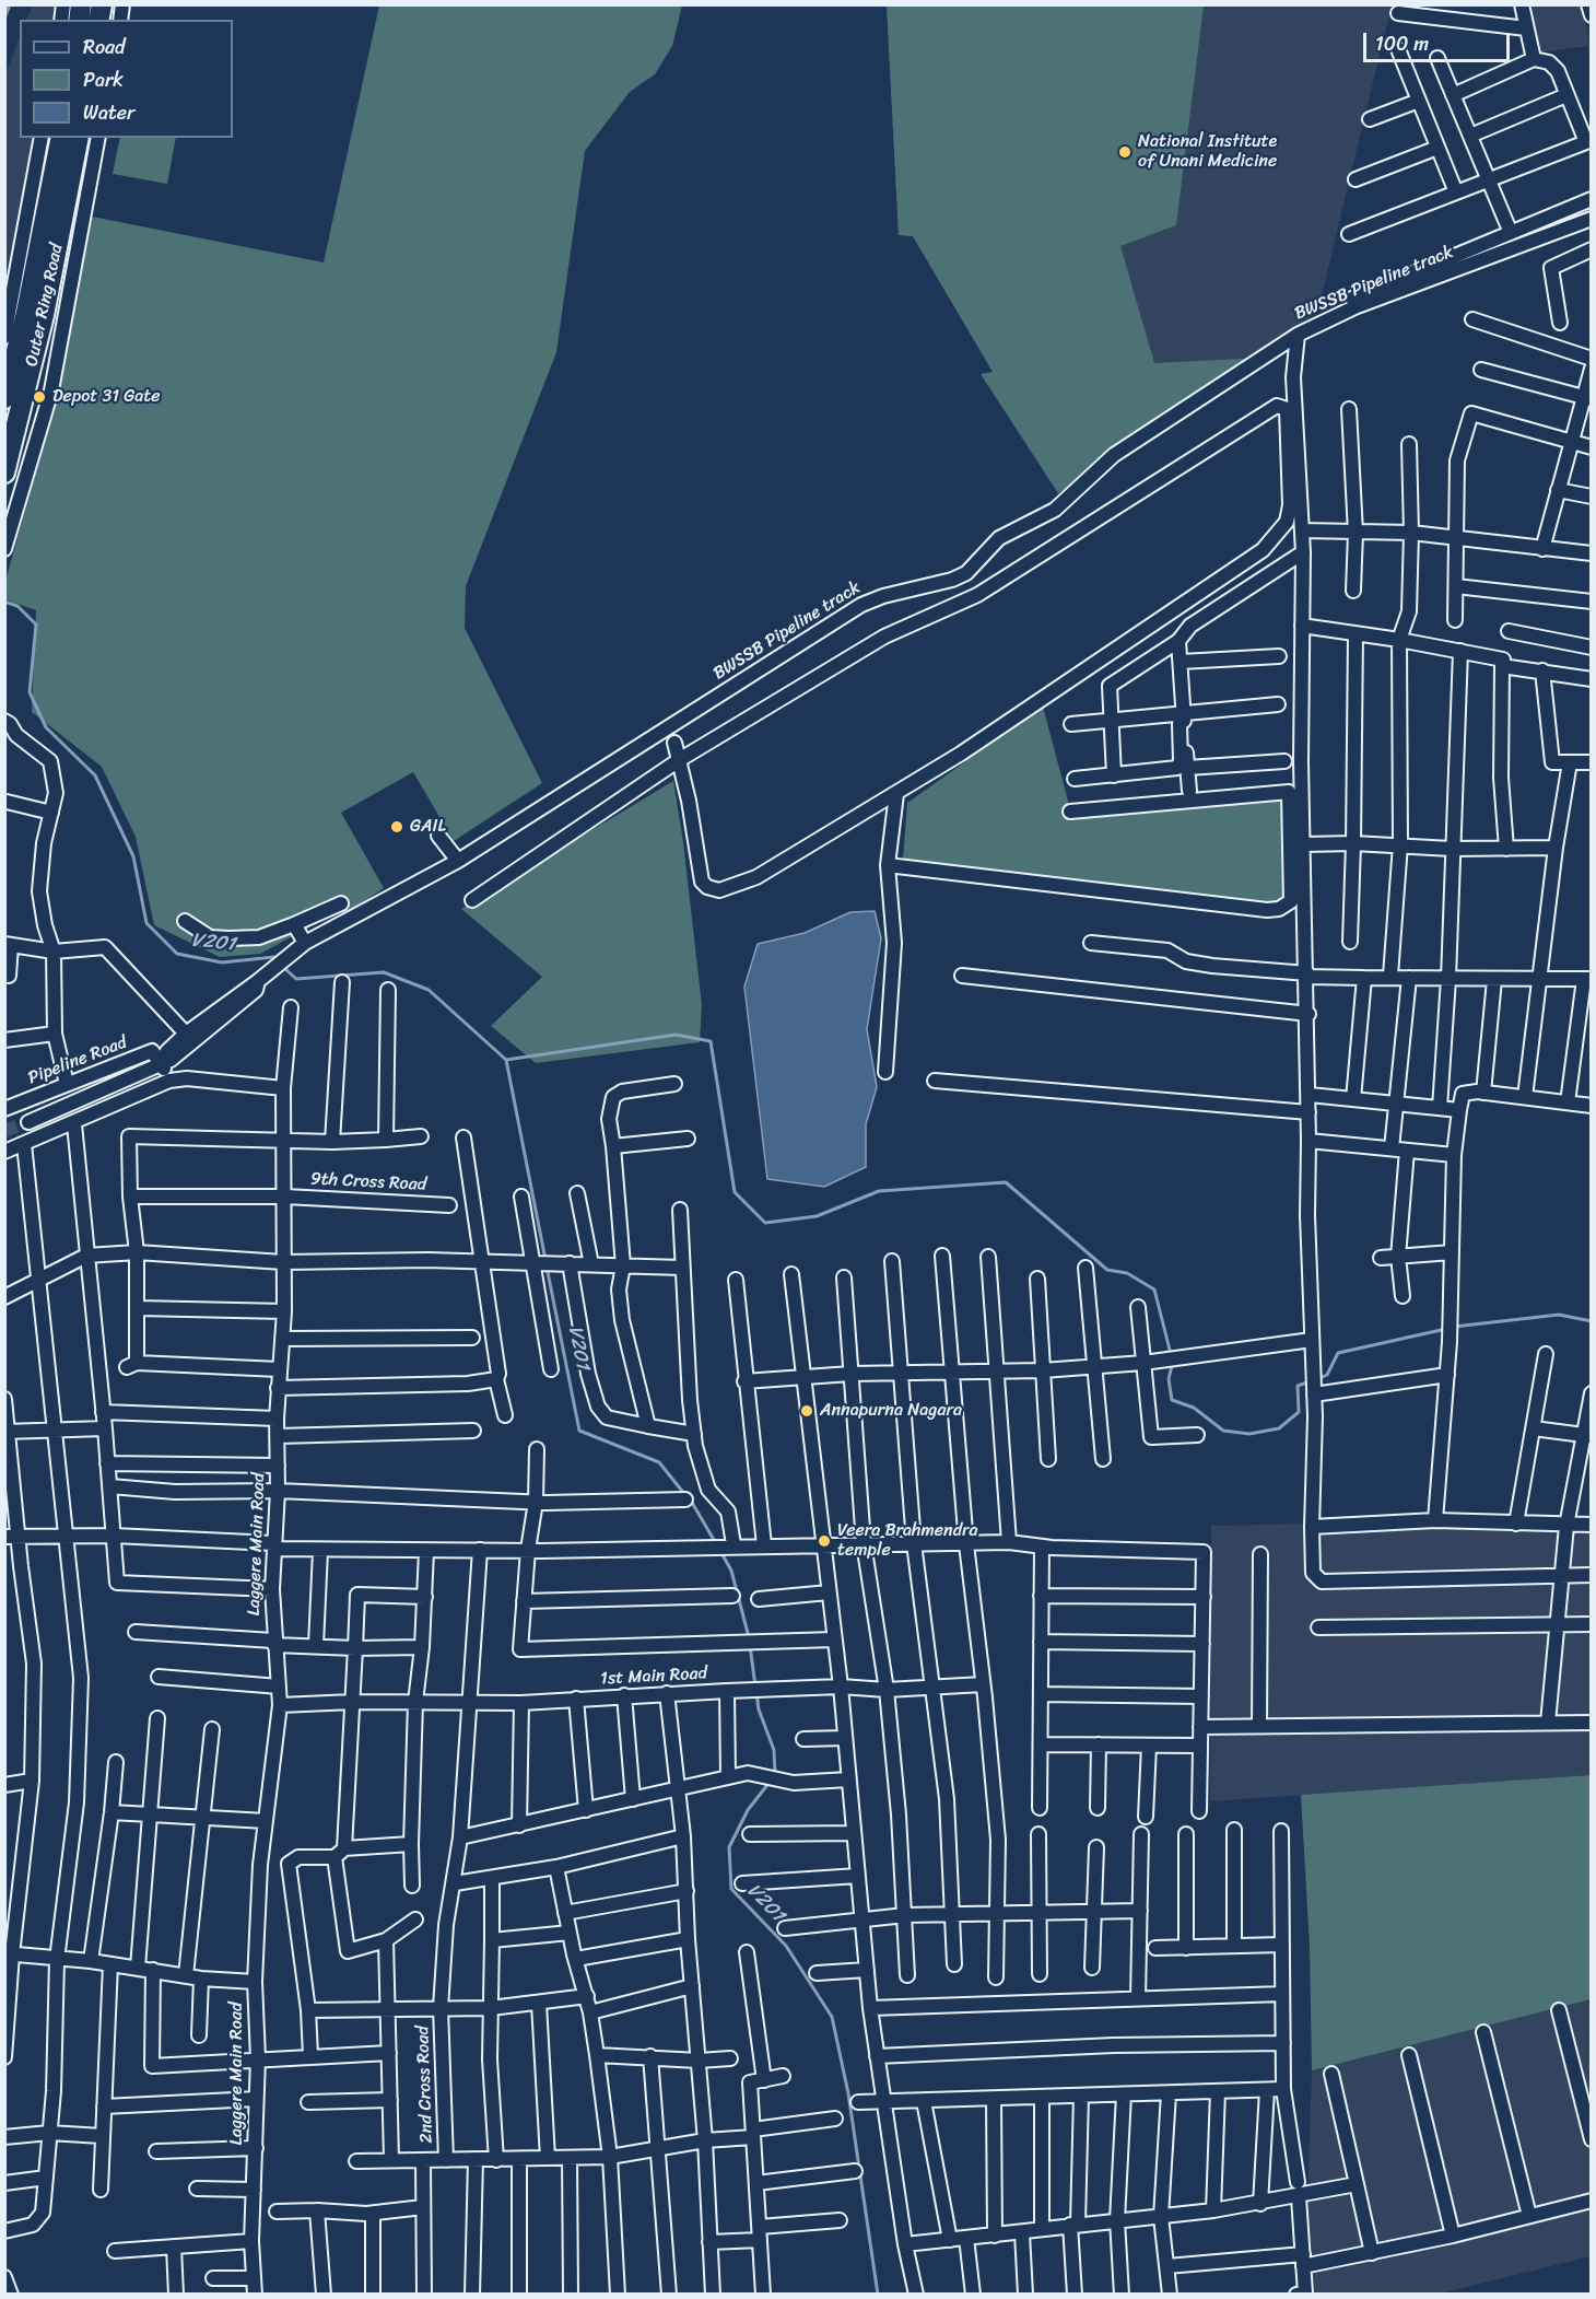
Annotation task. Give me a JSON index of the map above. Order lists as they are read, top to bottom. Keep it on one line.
{"streets":{"highway":["Outer Ring Road"],"street":["BWSSB Pipeline track","Pipeline Road","9th Cross Road","Laggere Main Road","1st Main Road","2nd Cross Road"]},"crossings":[["9th Cross Road","Laggere Main Road"],["Laggere Main Road","1st Main Road"],["1st Main Road","2nd Cross Road"]],"water":["V201"],"places":["National Institute of Unani Medicine","Depot 31 Gate","GAIL","Annapurna Nagara","Veera Brahmendra temple"],"legend":["Road","Park","Water"],"scale_bar":"100 m"}
